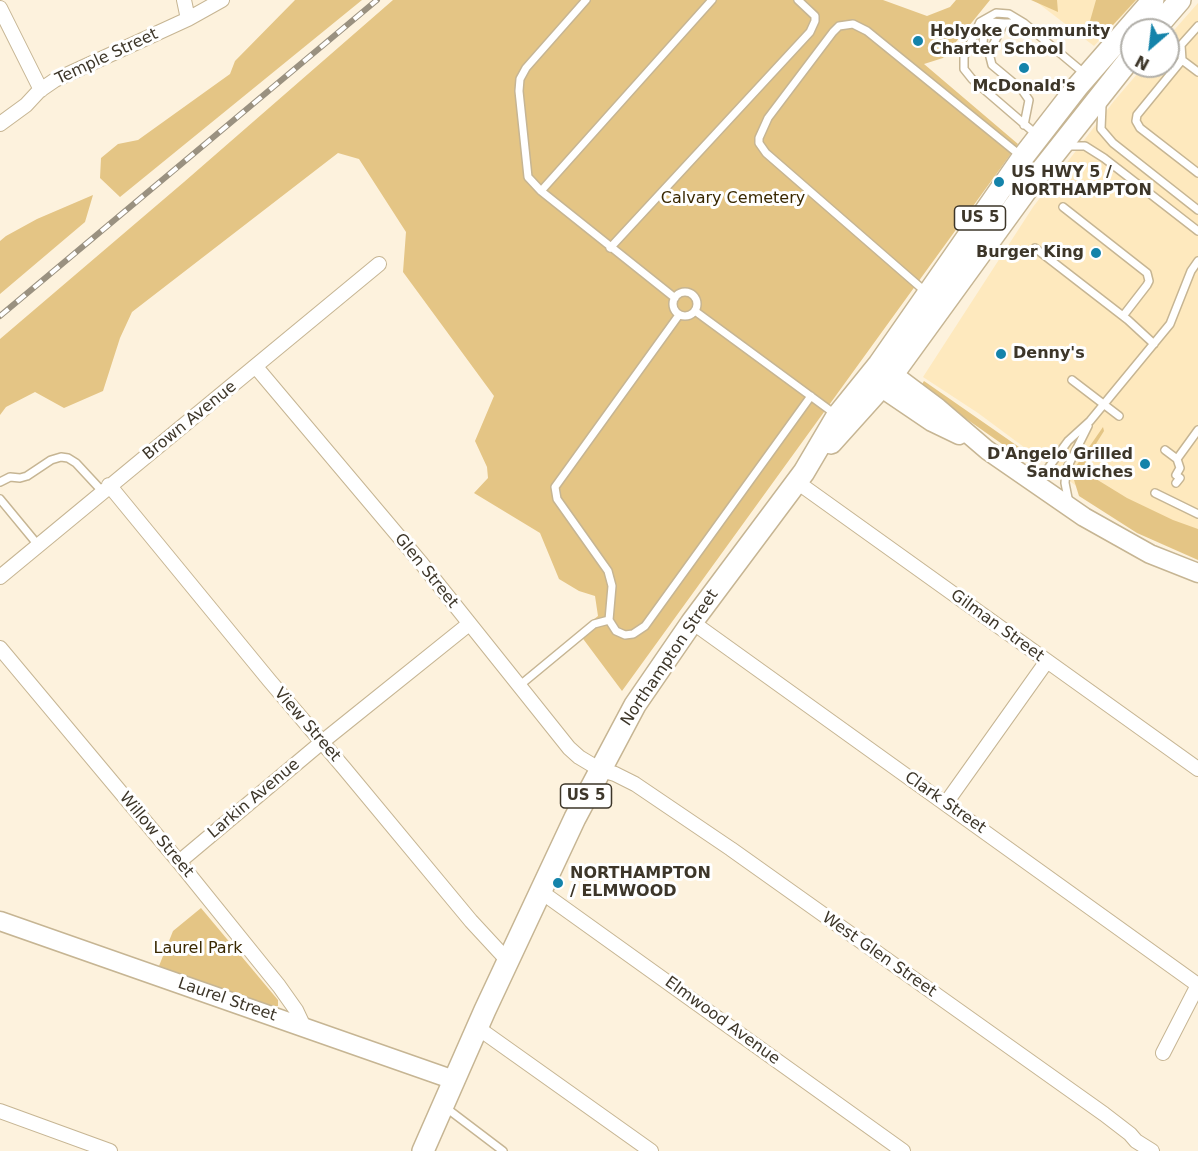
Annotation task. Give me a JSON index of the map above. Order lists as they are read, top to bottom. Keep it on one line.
{"streets":{"main road":["US 5","Northampton Street"],"street":["Temple Street","Brown Avenue","Glen Street","Gilman Street","View Street","Larkin Avenue","Clark Street","Willow Street","West Glen Street","Laurel Street","Elmwood Avenue"]},"crossings":[["Brown Avenue","Glen Street"],["Brown Avenue","View Street"],["Glen Street","Northampton Street"],["Glen Street","Larkin Avenue"],["Glen Street","West Glen Street"],["Gilman Street","Northampton Street"],["Northampton Street","View Street"],["Northampton Street","Clark Street"],["Northampton Street","West Glen Street"],["Northampton Street","Laurel Street"],["Northampton Street","Elmwood Avenue"],["View Street","Larkin Avenue"],["Larkin Avenue","Willow Street"],["Willow Street","Laurel Street"]],"parks":["Calvary Cemetery","Laurel Park"],"places":["Holyoke Community Charter School","McDonald's","US HWY 5 / NORTHAMPTON","Burger King","Denny's","D'Angelo Grilled Sandwiches","NORTHAMPTON / ELMWOOD"],"north":"bottom left"}
